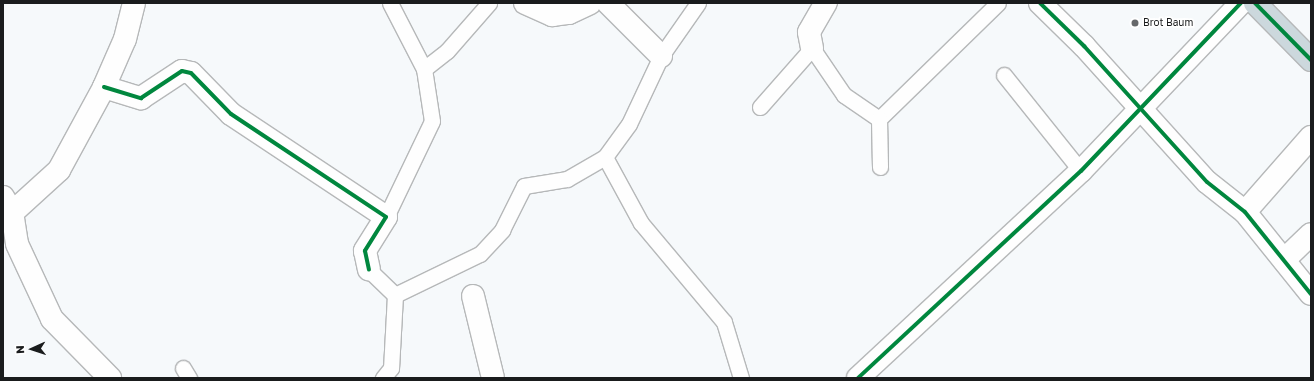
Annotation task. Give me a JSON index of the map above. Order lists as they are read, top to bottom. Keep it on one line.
{"places":["Brot Baum"],"north":"left"}
